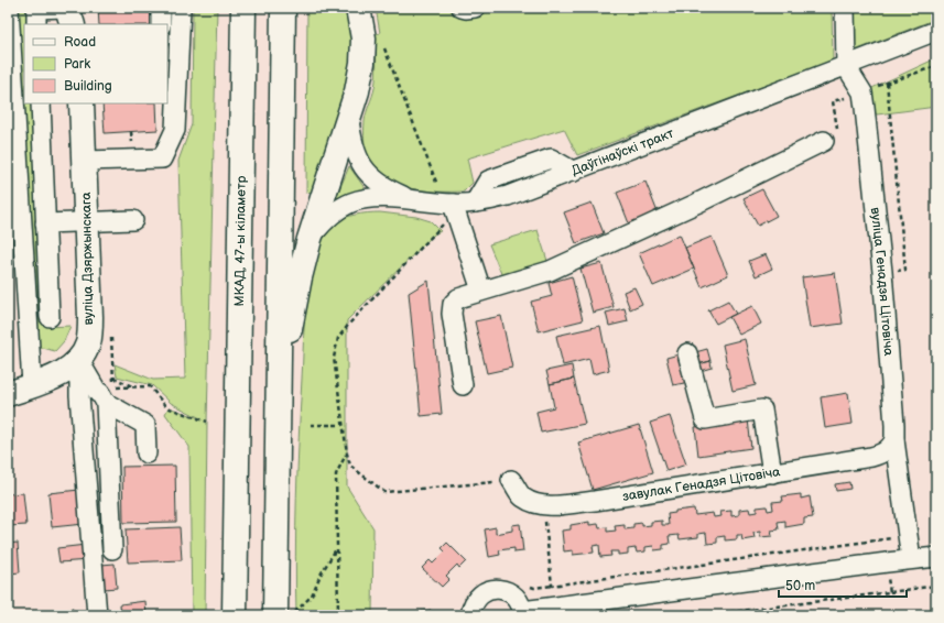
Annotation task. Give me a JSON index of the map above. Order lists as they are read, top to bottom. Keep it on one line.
{"streets":{"main road":["МКАД, 47-ы кіламетр","вуліца Дзяржынскага"],"street":["Даўгінаўскі тракт","вуліца Генадзя Цітовіча","завулак Генадзя Цітовіча"]},"crossings":[["Даўгінаўскі тракт","вуліца Генадзя Цітовіча"],["вуліца Генадзя Цітовіча","завулак Генадзя Цітовіча"]],"legend":["Road","Park","Building"],"scale_bar":"50 m"}
